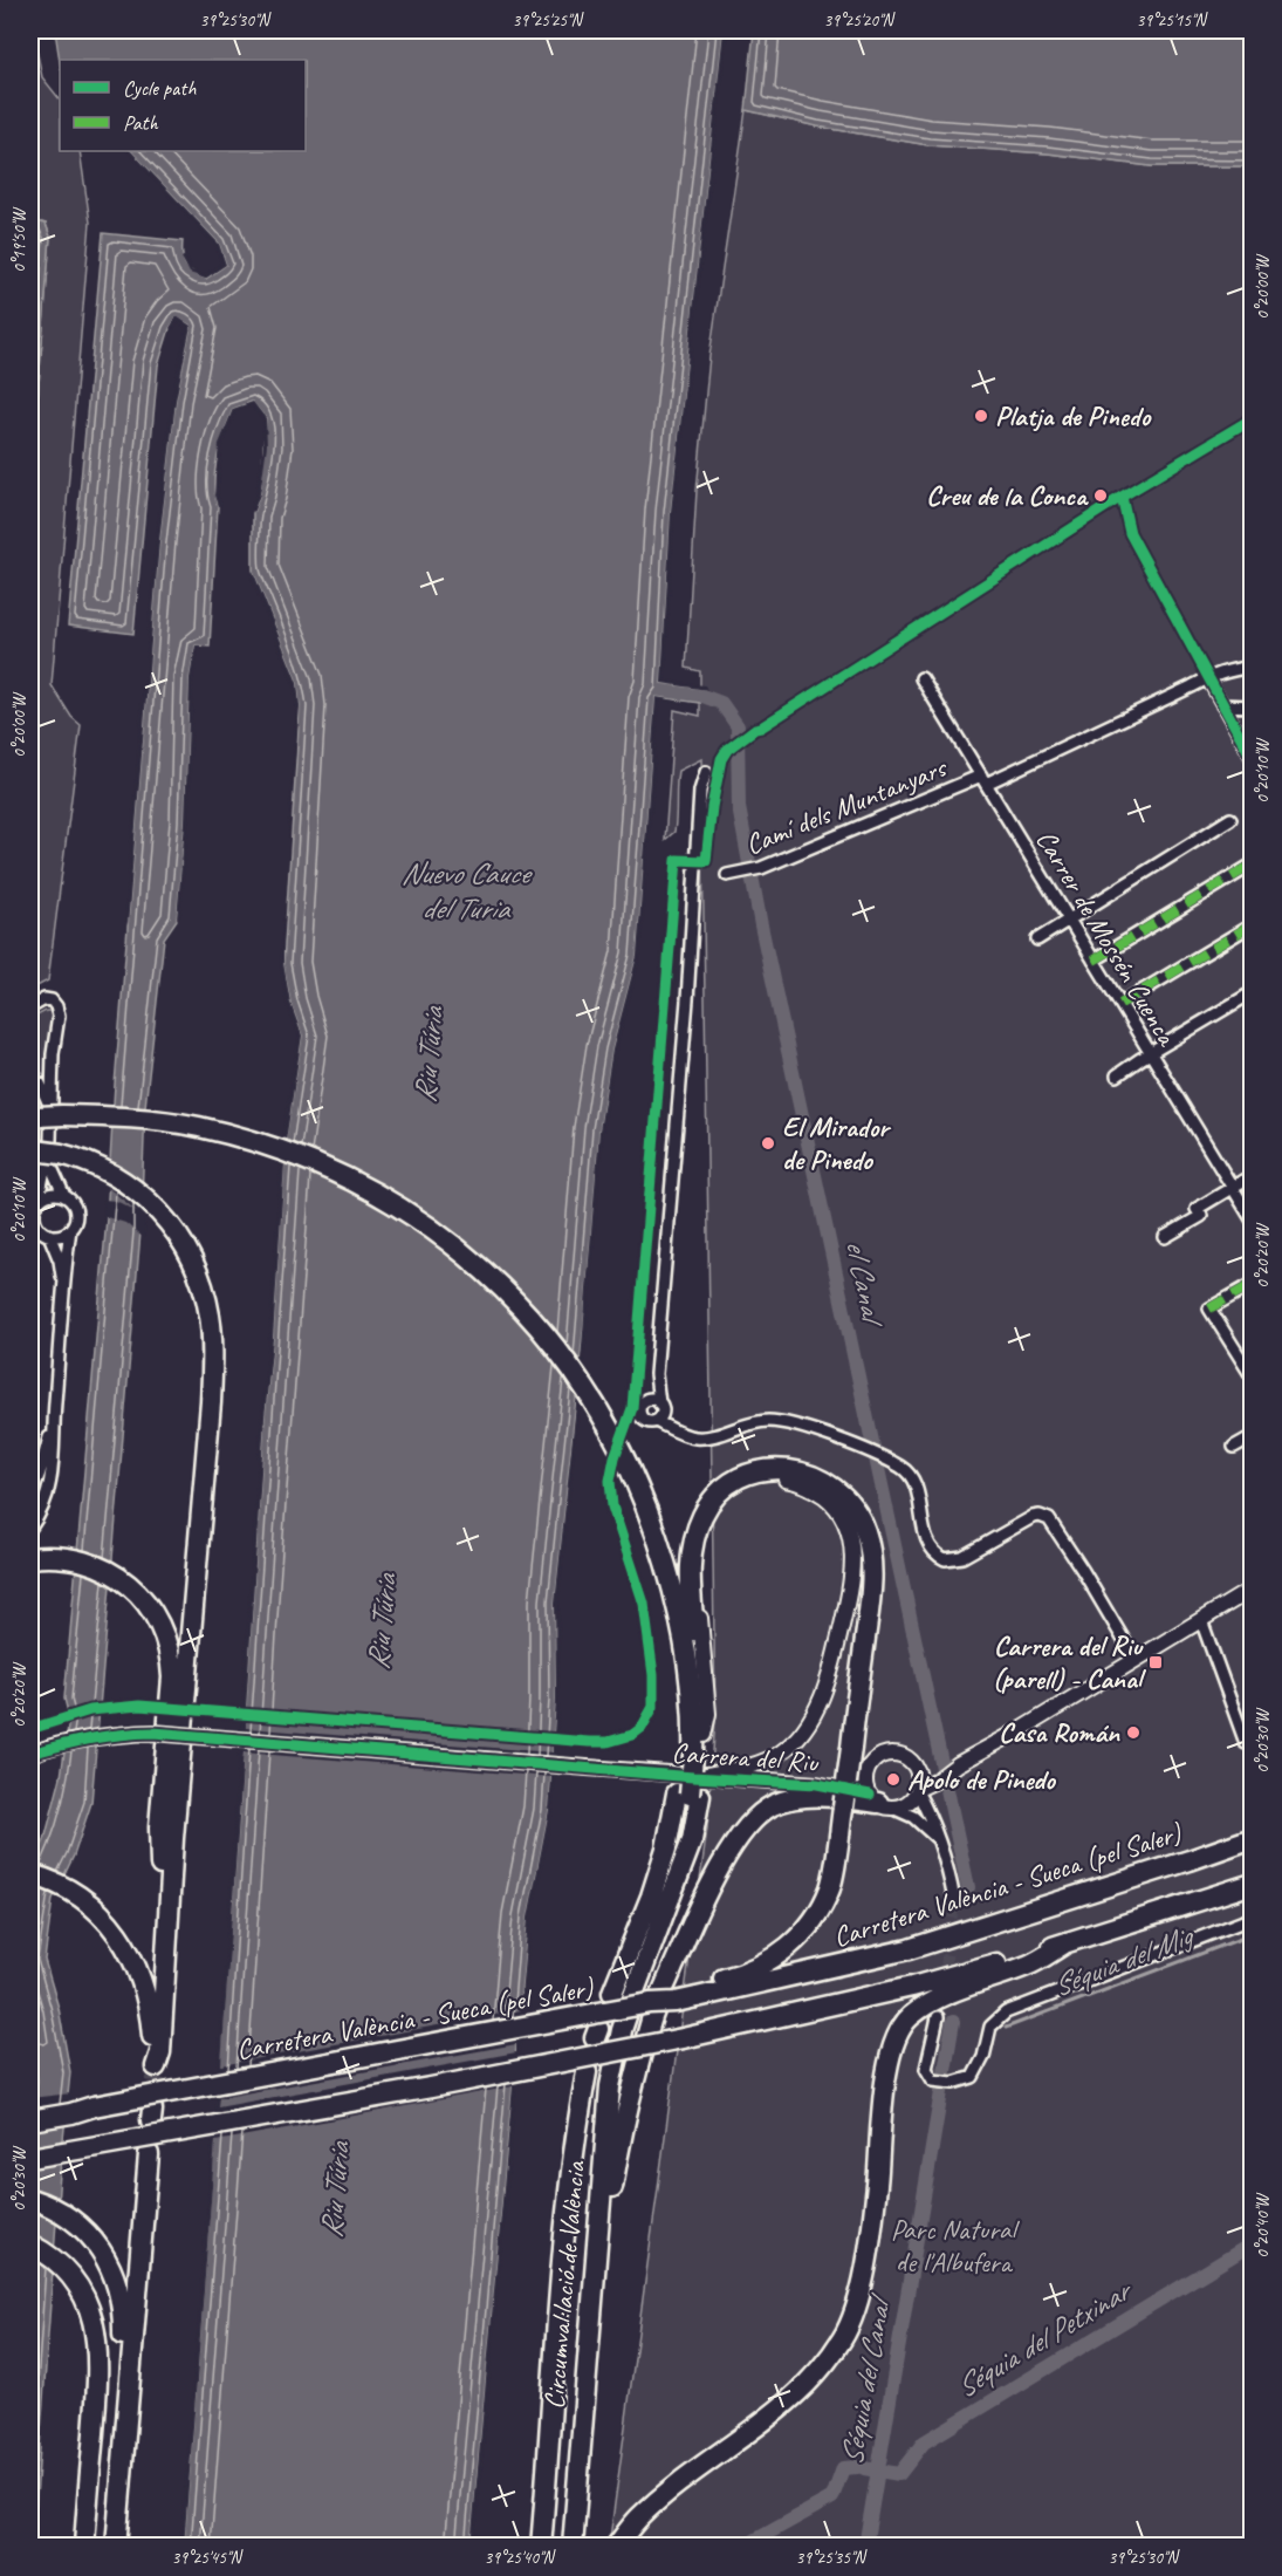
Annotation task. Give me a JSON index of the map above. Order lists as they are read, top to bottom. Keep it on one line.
{"streets":{"highway":["Carretera València - Sueca (pel Saler)","Circumval·lació de València"],"street":["Camí dels Muntanyars","Carrer de Mossén Cuenca","Carrera del Riu"]},"crossings":[["Camí dels Muntanyars","Carrer de Mossén Cuenca"],["Carrera del Riu","Circumval·lació de València"]],"water":["Nuevo Cauce del Turia","Riu Túria","el Canal","Séquia del Mig","Séquia del Petxinar","Séquia del Canal"],"parks":["Parc Natural de l'Albufera"],"places":{"other":["Platja de Pinedo","Creu de la Conca","El Mirador de Pinedo","Casa Román","Apolo de Pinedo"],"transit":["Carrera del Riu (parell) - Canal"]},"legend":["Cycle path","Path"],"coordinates":["39°25'30\"N","39°25'25\"N","39°25'20\"N","39°25'15\"N","0°19'50\"W","0°20'00\"W","0°20'10\"W","0°20'20\"W","0°20'30\"W","0°20'40\"W","39°25'45\"N","39°25'40\"N","39°25'35\"N"]}
